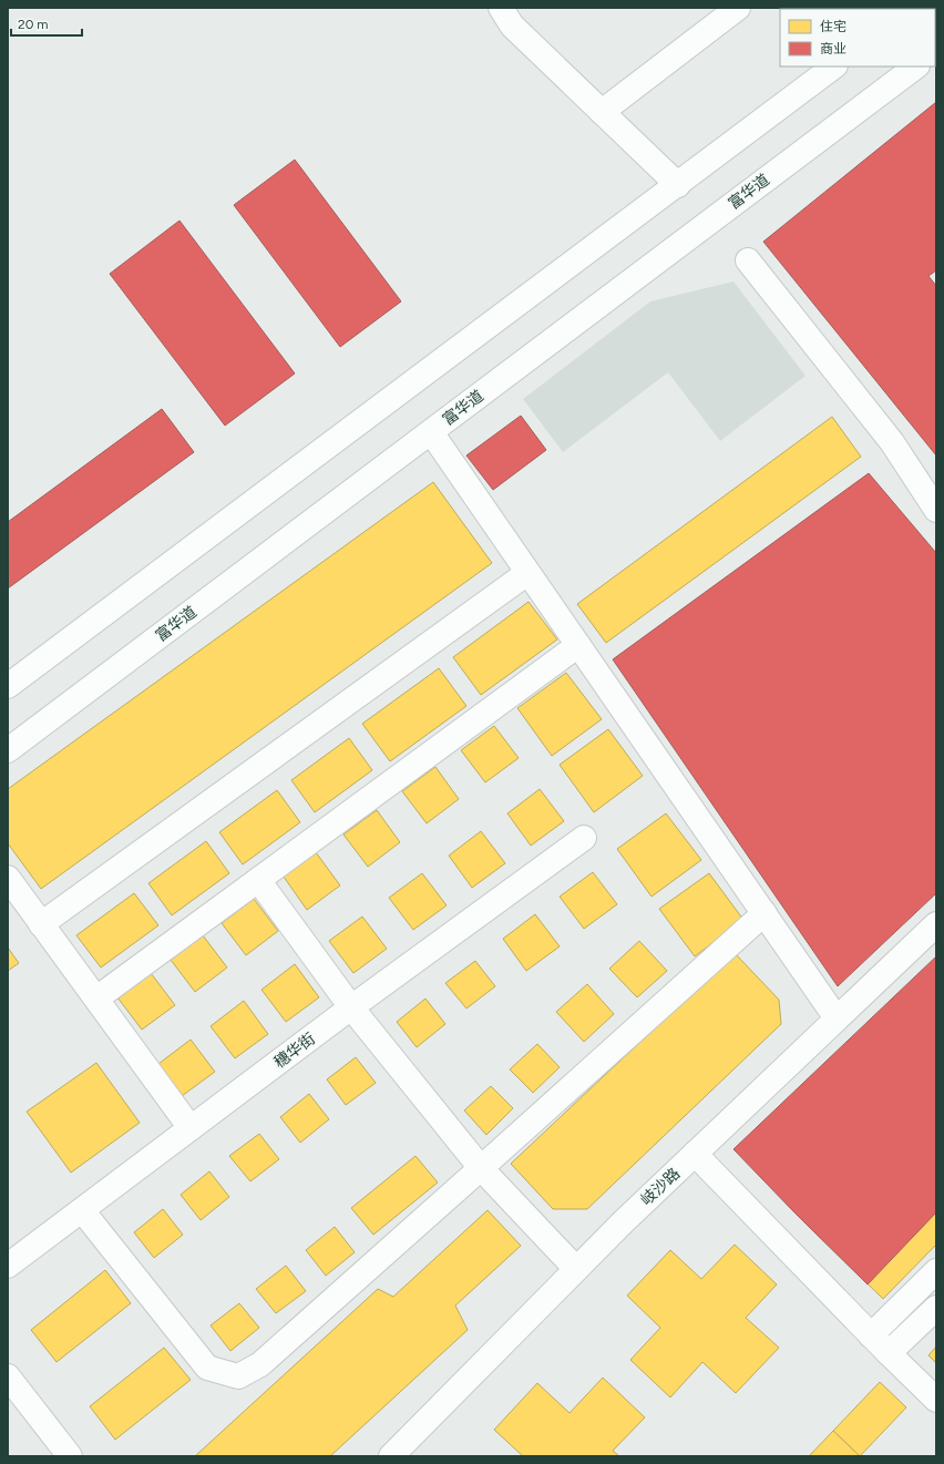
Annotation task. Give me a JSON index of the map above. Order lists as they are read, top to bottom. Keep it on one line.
{"streets":{"street":["富华道","穗华街","岐沙路"]},"legend":["住宅","商业"],"scale_bar":"20 m"}
